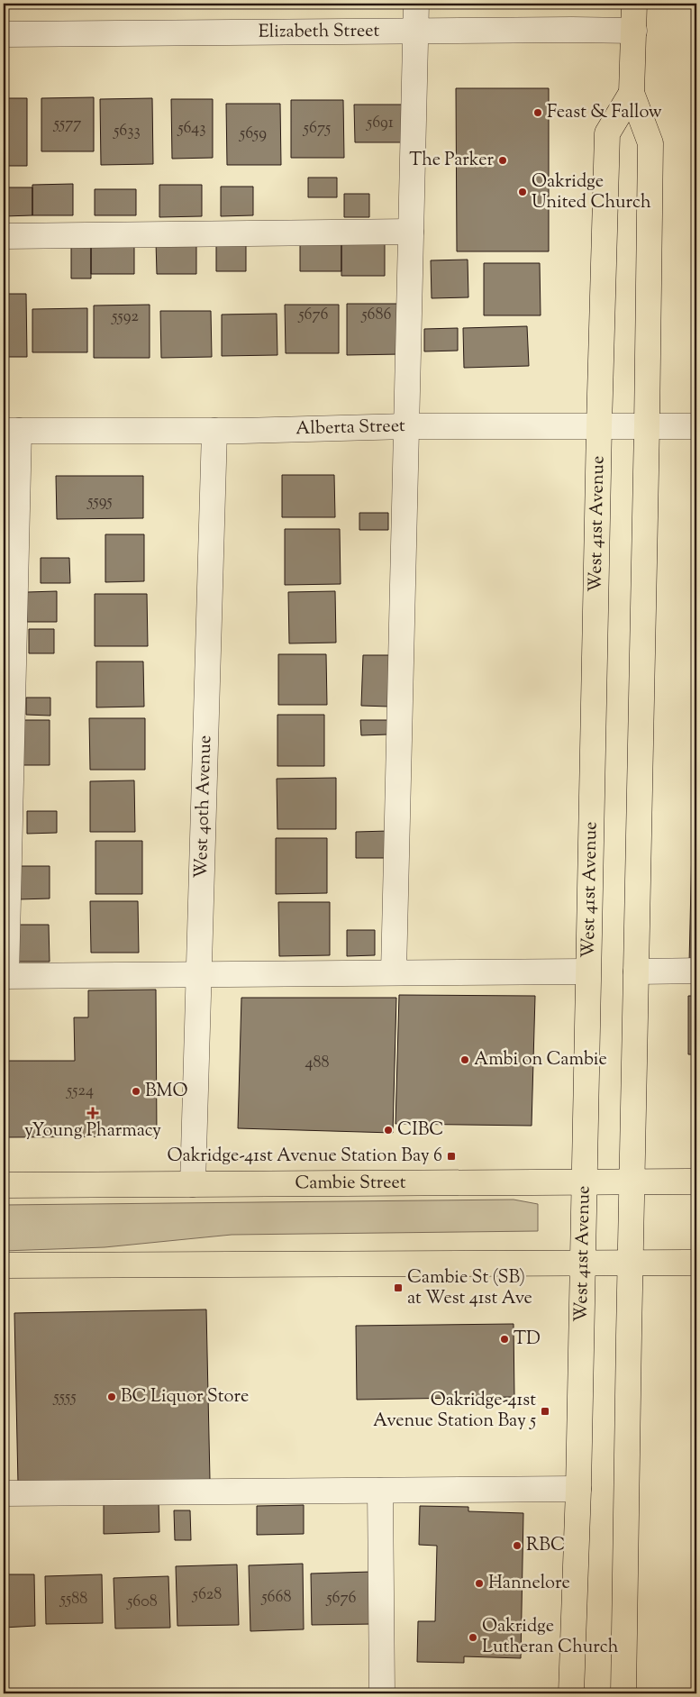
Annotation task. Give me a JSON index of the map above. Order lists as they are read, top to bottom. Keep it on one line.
{"streets":{"main road":["West 41st Avenue","Cambie Street"],"street":["Elizabeth Street","Alberta Street","West 40th Avenue"]},"crossings":[["Elizabeth Street","West 41st Avenue"],["Alberta Street","West 41st Avenue"],["Alberta Street","West 40th Avenue"],["West 41st Avenue","Cambie Street"],["West 40th Avenue","Cambie Street"]],"places":{"other":["Feast & Fallow","The Parker","Oakridge United Church","Ambi on Cambie","BMO","CIBC","TD","BC Liquor Store","RBC","Hannelore","Oakridge Lutheran Church"],"health":["yYoung Pharmacy"],"transit":["Oakridge-41st Avenue Station Bay 6","Cambie St (SB) at West 41st Ave","Oakridge-41st Avenue Station Bay 5"]},"house_numbers":["5691","5577","5643","5675","5633","5659","5676","5686","5592","5595","488","5524","5555","5628","5668","5676","5588","5608"]}
